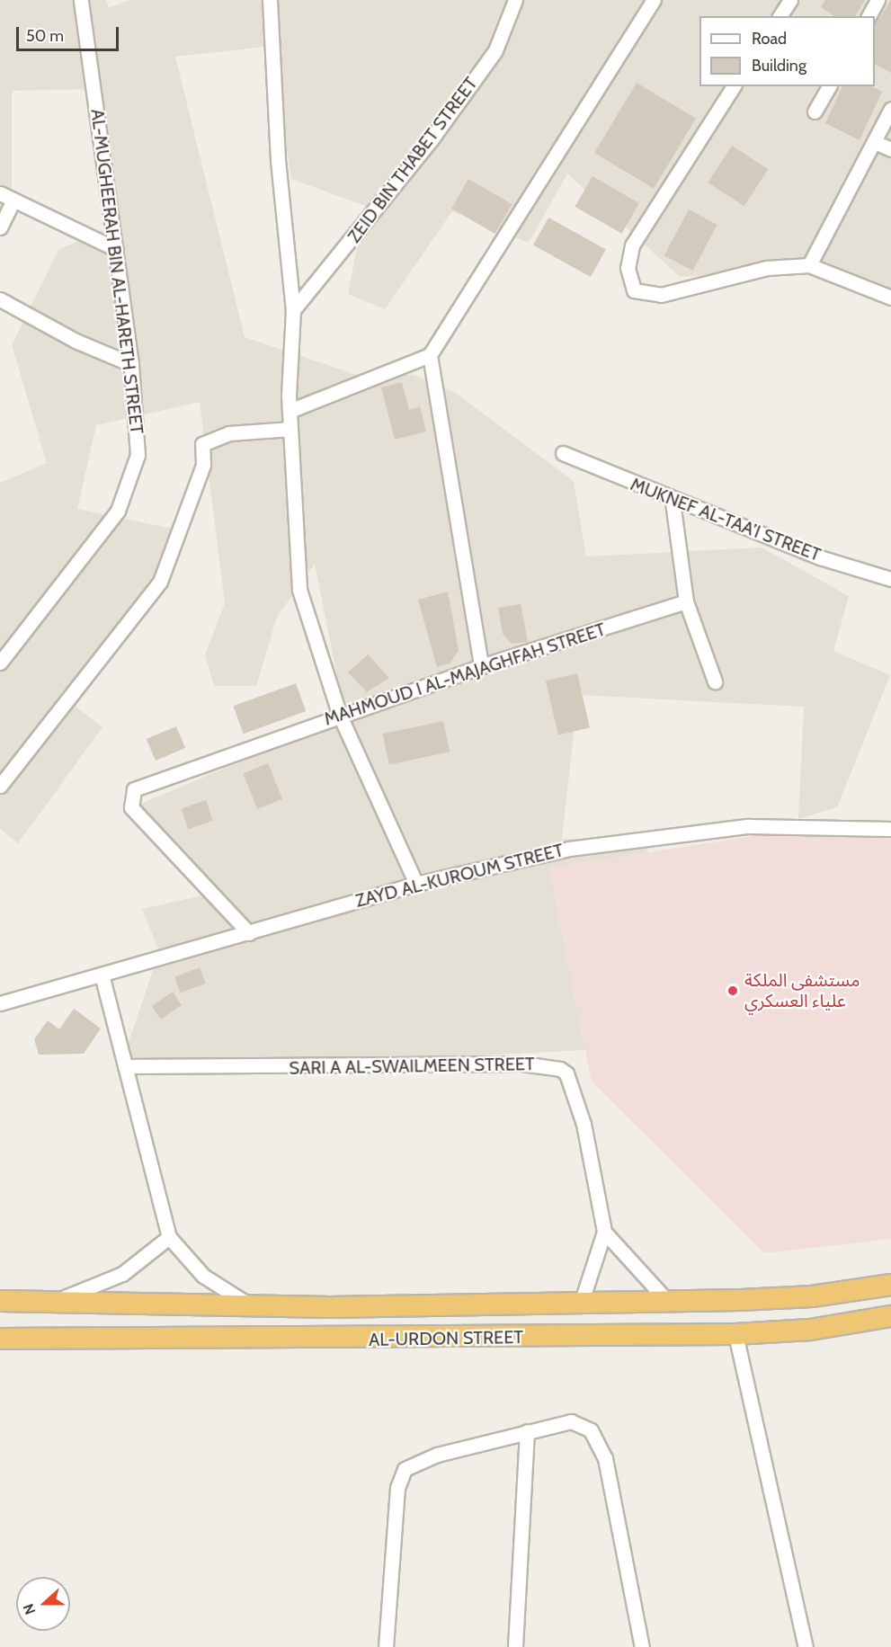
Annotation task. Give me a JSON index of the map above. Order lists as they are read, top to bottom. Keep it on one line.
{"streets":{"highway":["AL-URDON STREET"],"street":["ZEID BIN THABET STREET","AL-MUGHEERAH BIN AL-HARETH STREET","MUKNEF AL-TAA’I STREET","MAHMOUD I AL-MAJAGHFAH STREET","ZAYD AL-KUROUM STREET","SARI A AL-SWAILMEEN STREET"]},"crossings":[["MAHMOUD I AL-MAJAGHFAH STREET","ZAYD AL-KUROUM STREET"],["SARI A AL-SWAILMEEN STREET","AL-URDON STREET"]],"places":["مستشفى الملكة علياء العسكري"],"legend":["Road","Building"],"scale_bar":"50 m","north":"left"}
